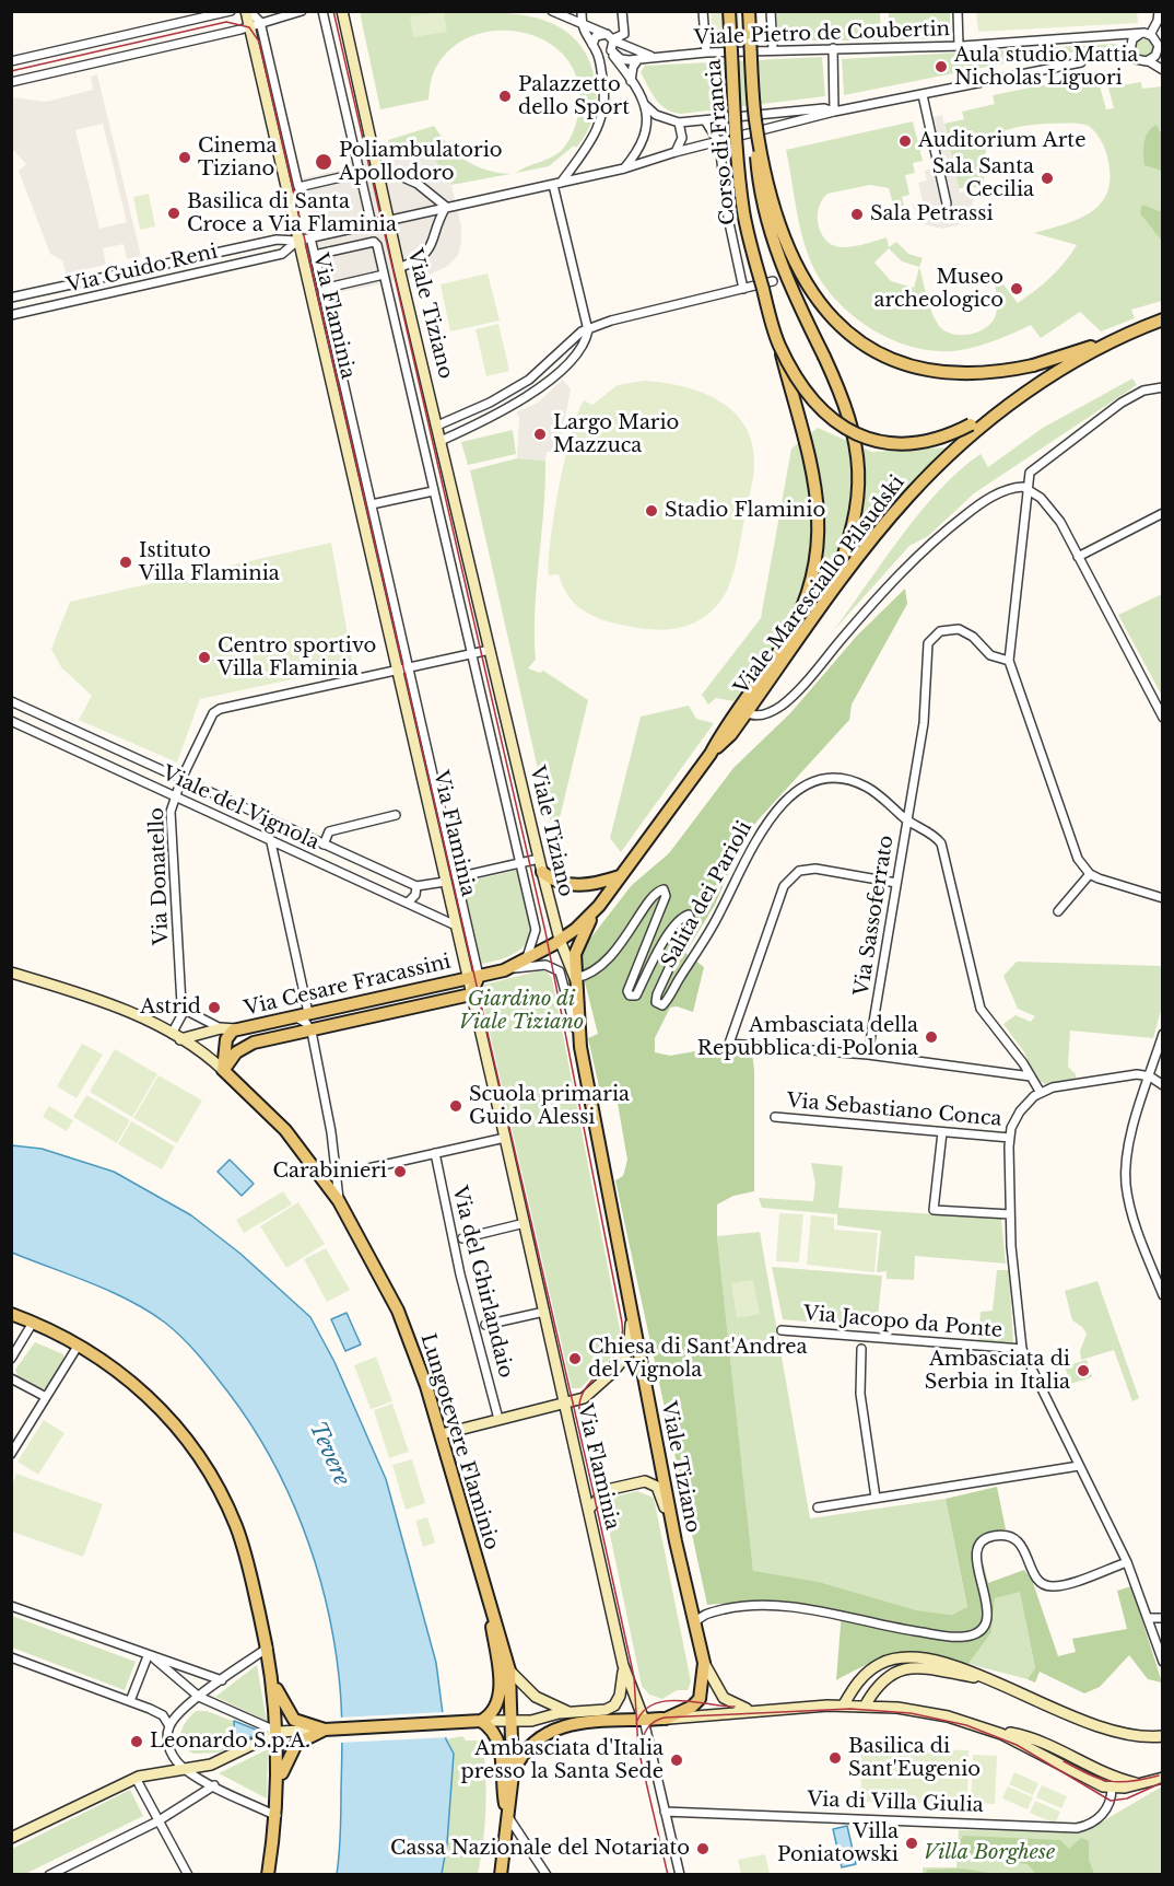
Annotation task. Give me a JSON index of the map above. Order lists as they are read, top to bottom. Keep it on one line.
{"streets":{"main road":["Corso di Francia","Viale Tiziano","Viale Maresciallo Pilsudski","Via Cesare Fracassini","Lungotevere Flaminio"],"street":["Viale Pietro de Coubertin","Via Guido Reni","Via Flaminia","Viale del Vignola","Via Donatello","Salita dei Parioli","Via Sassoferrato","Via Sebastiano Conca","Via del Ghirlandaio","Via Jacopo da Ponte","Via di Villa Giulia"]},"crossings":[["Corso di Francia","Viale Maresciallo Pilsudski"],["Via Guido Reni","Via Flaminia"],["Viale Tiziano","Via Flaminia"],["Viale Tiziano","Via Donatello"],["Viale Tiziano","Salita dei Parioli"],["Via Flaminia","Viale del Vignola"],["Via Flaminia","Via Donatello"],["Via Flaminia","Via Cesare Fracassini"],["Viale del Vignola","Via Donatello"],["Salita dei Parioli","Via Sassoferrato"],["Via Cesare Fracassini","Lungotevere Flaminio"]],"water":["Tevere"],"parks":["Giardino di Viale Tiziano","Villa Borghese"],"places":["Aula studio Mattia Nicholas Liguori","Palazzetto dello Sport","Auditorium Arte","Cinema Tiziano","Poliambulatorio Apollodoro","Sala Santa Cecilia","Basilica di Santa Croce a Via Flaminia","Sala Petrassi","Museo archeologico","Largo Mario Mazzuca","Stadio Flaminio","Istituto Villa Flaminia","Centro sportivo Villa Flaminia","Astrid","Ambasciata della Repubblica di Polonia","Scuola primaria Guido Alessi","Carabinieri","Chiesa di Sant'Andrea del Vignola","Ambasciata di Serbia in Italia","Leonardo S.p.A.","Basilica di Sant'Eugenio","Ambasciata d'Italia presso la Santa Sede","Villa Poniatowski","Cassa Nazionale del Notariato"]}
